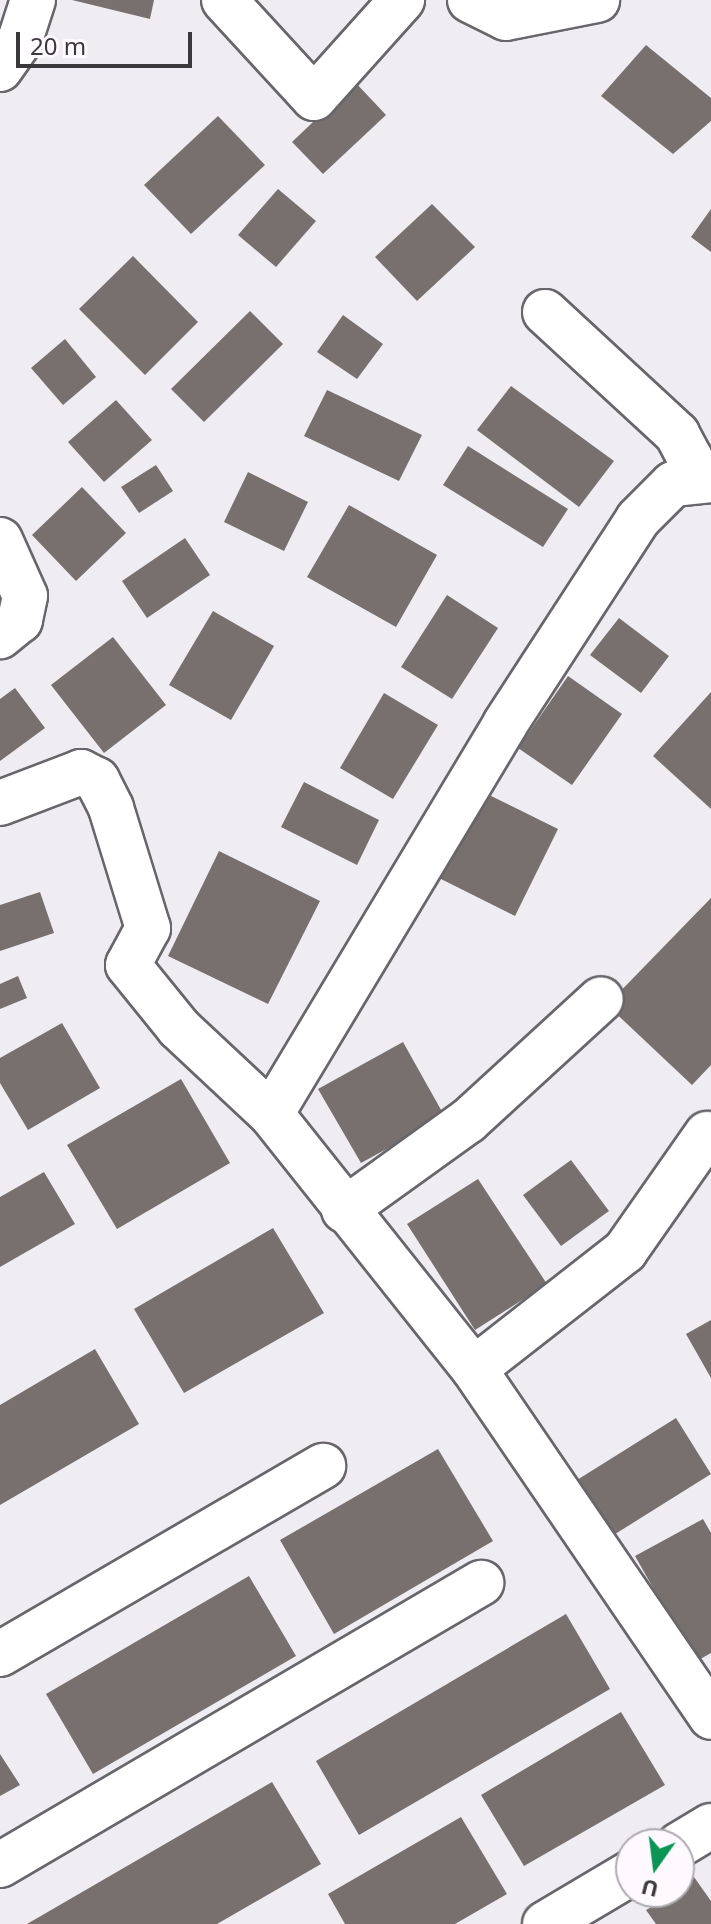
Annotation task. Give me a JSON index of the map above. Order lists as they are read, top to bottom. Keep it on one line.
{"scale_bar":"20 m","north":"bottom"}
